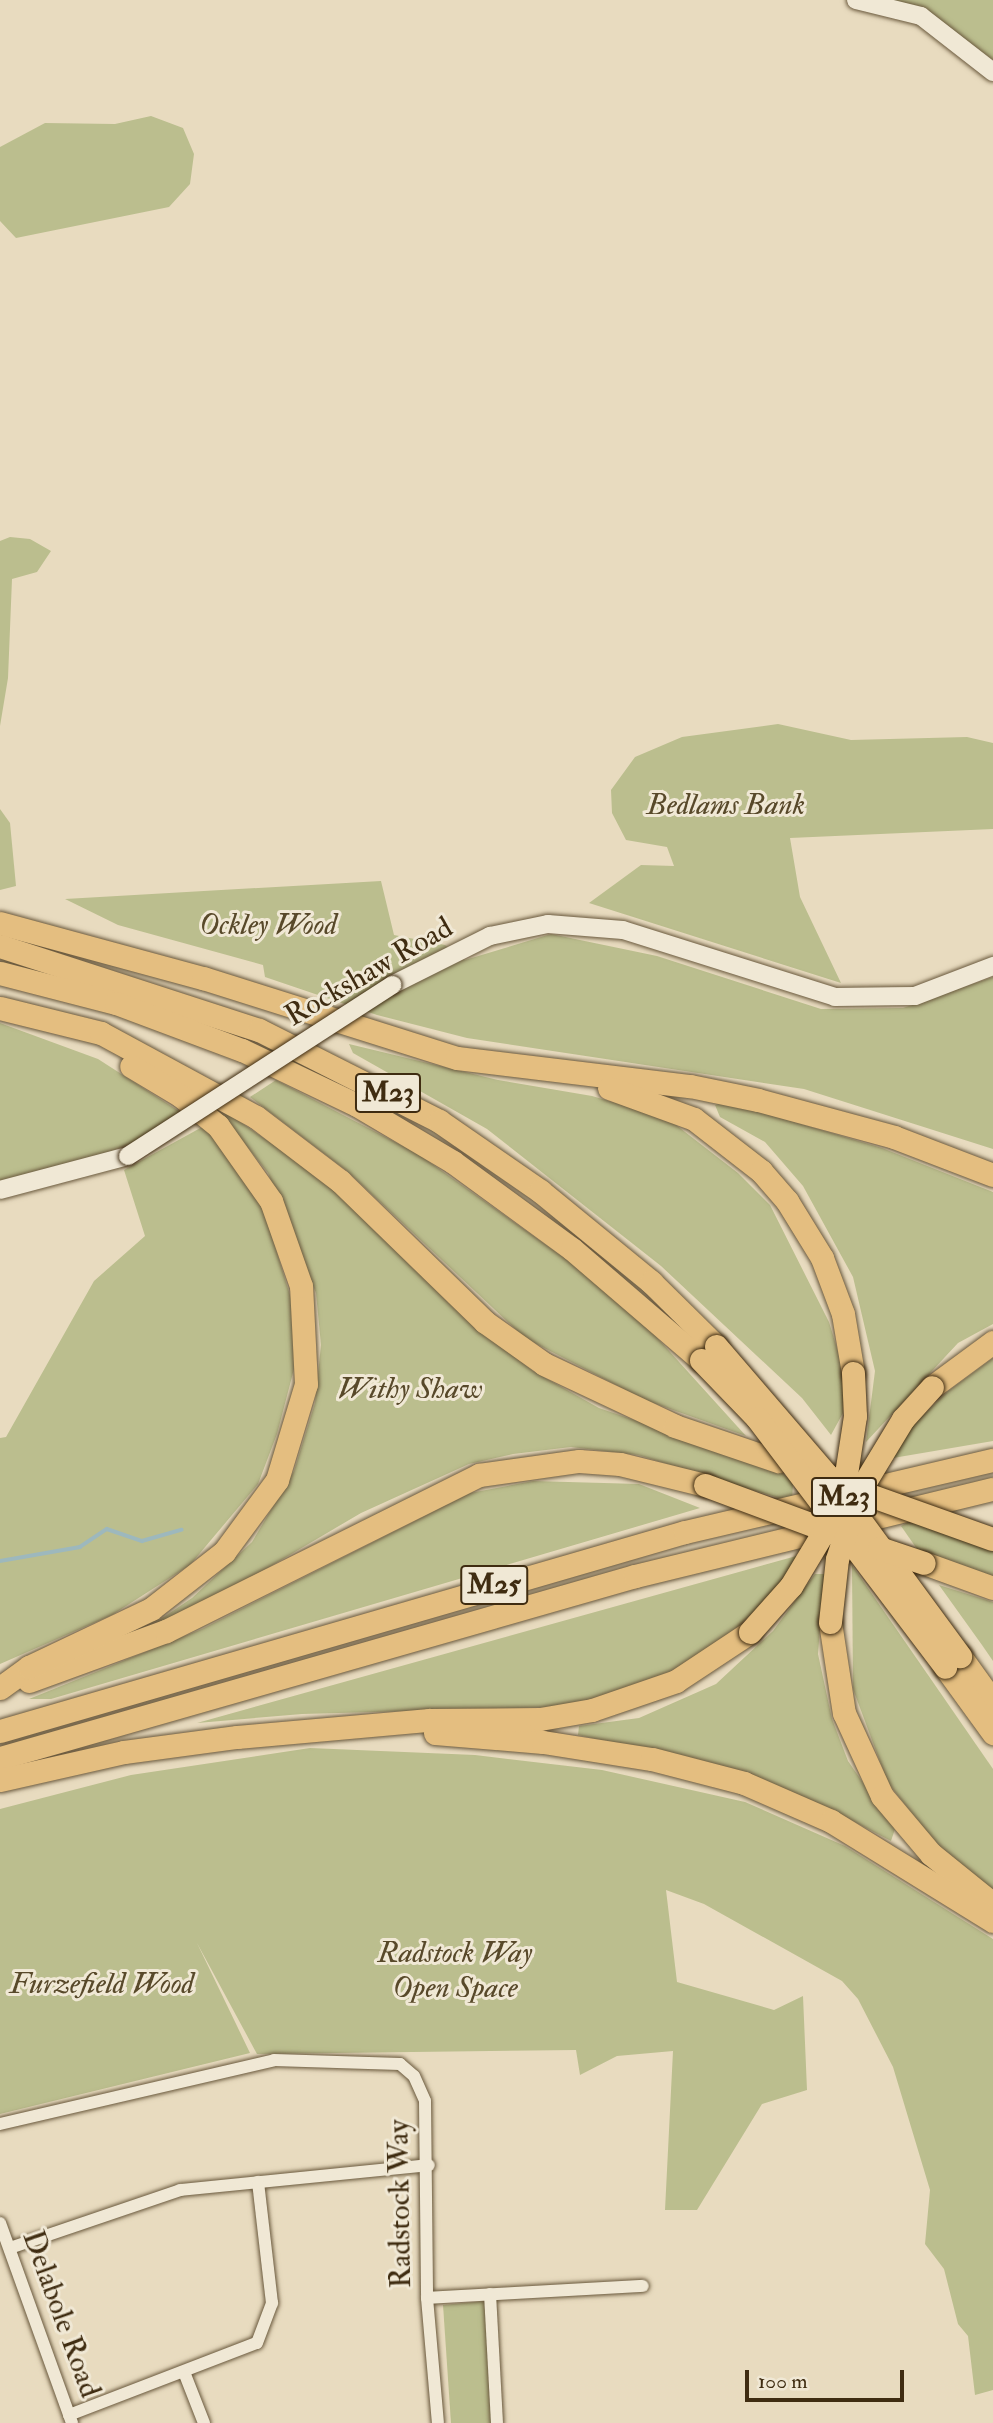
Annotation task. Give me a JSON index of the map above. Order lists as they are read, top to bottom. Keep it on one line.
{"streets":{"highway":["M23","M25"],"street":["Rockshaw Road","Radstock Way","Delabole Road"]},"parks":["Bedlams Bank","Ockley Wood","Withy Shaw","Radstock Way Open Space","Furzefield Wood"],"scale_bar":"100 m"}
